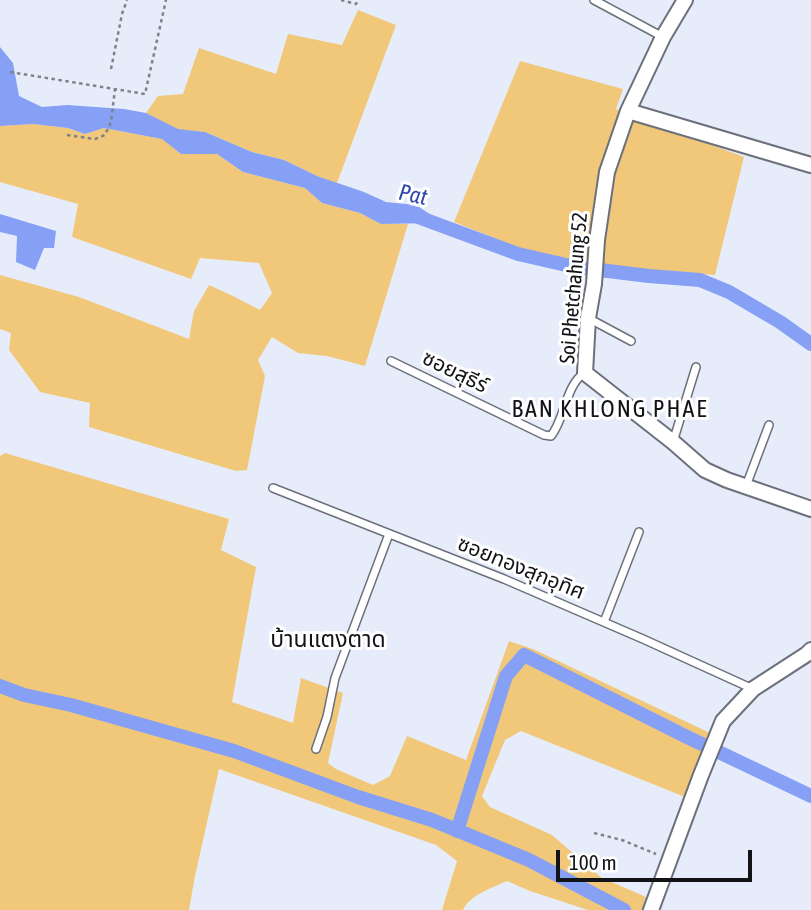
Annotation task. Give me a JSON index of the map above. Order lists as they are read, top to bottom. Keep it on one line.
{"streets":{"street":["Soi Phetchahung 52"],"lane":["ซอยสุธีร์","ซอยทองสุกอุทิศ"]},"crossings":[["Soi Phetchahung 52","ซอยสุธีร์"]],"districts":["BAN KHLONG PHAE","บ้านแตงตาด"],"water":["Pat"],"scale_bar":"100 m"}
